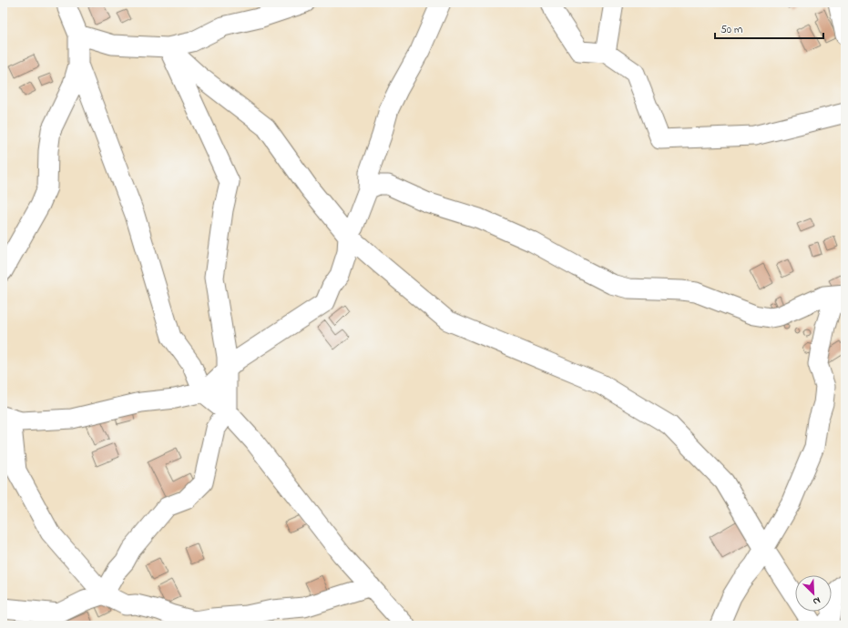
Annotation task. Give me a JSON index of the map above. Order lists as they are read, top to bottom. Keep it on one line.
{"scale_bar":"50 m","north":"bottom right"}
